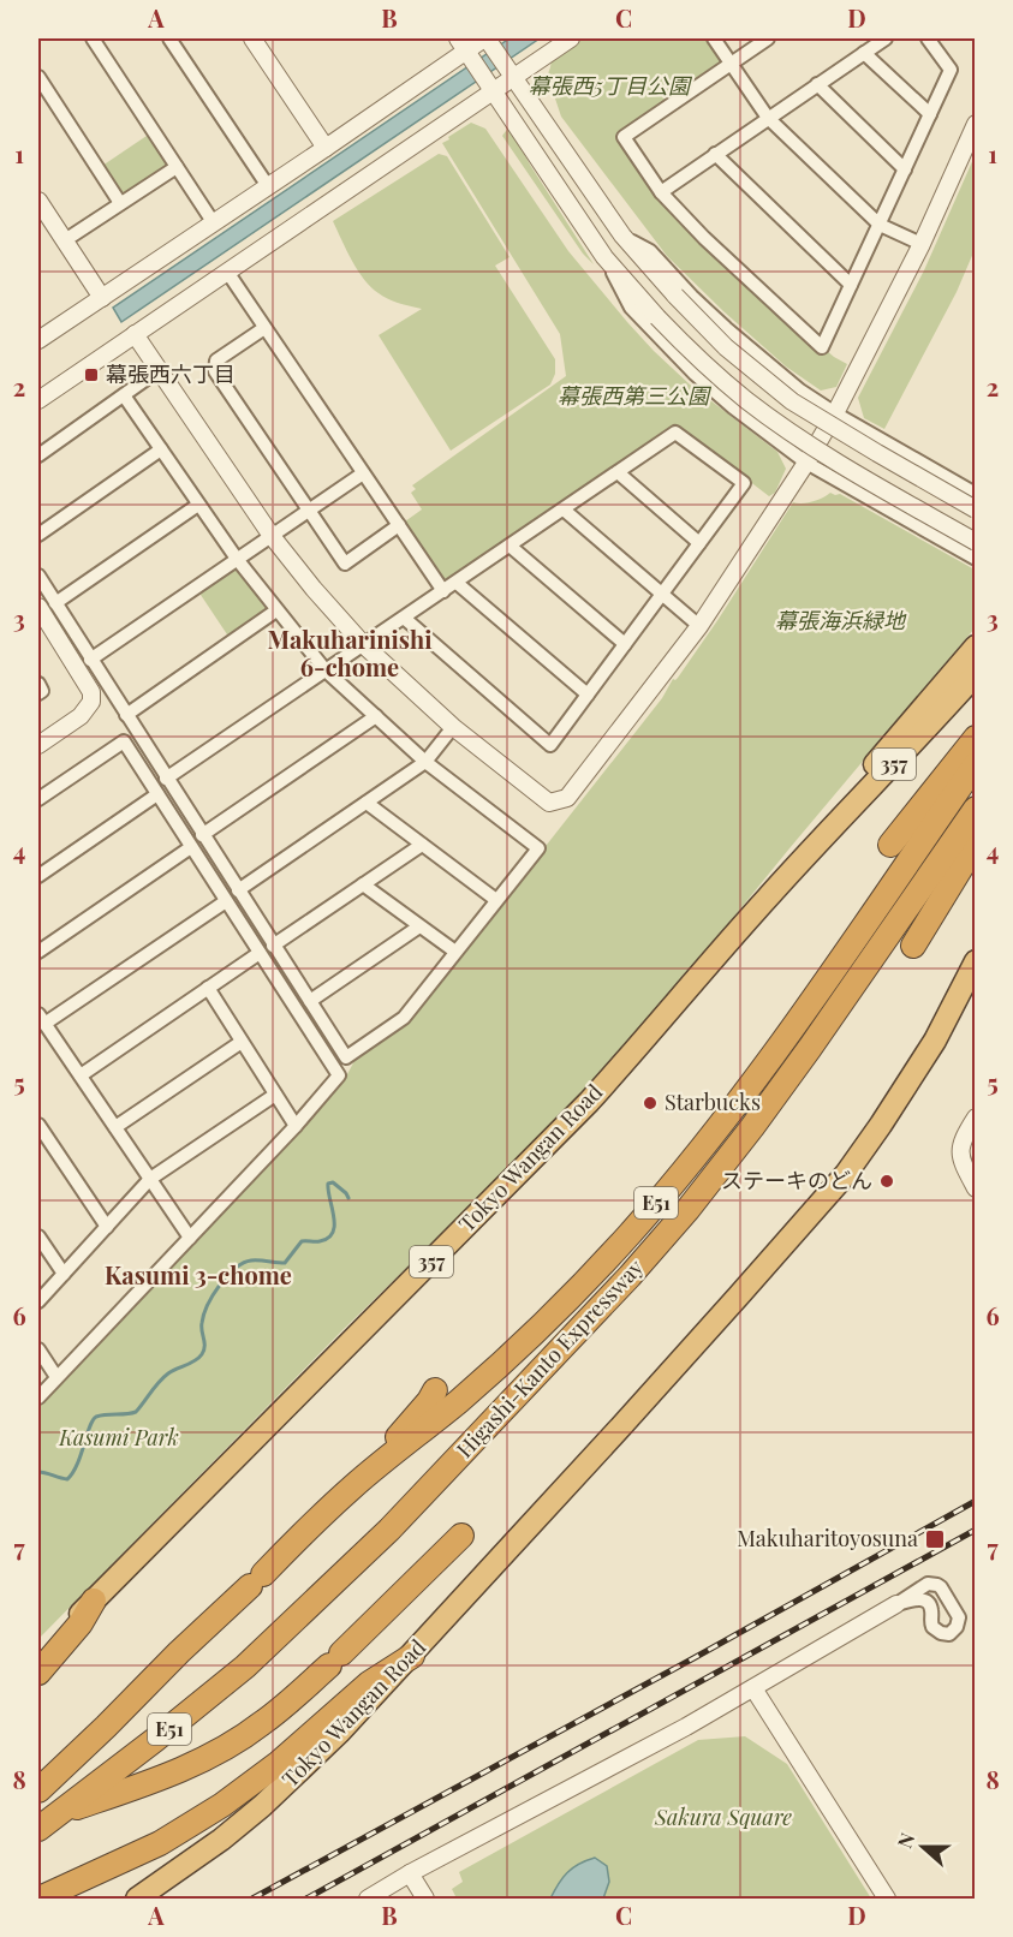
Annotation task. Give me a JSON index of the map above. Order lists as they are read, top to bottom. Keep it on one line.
{"streets":{"highway":["357","Tokyo Wangan Road","E51","Higashi-Kanto Expressway"]},"districts":["Makuharinishi 6-chome","Kasumi 3-chome"],"parks":["幕張西5丁目公園","幕張西第三公園","幕張海浜緑地","Kasumi Park","Sakura Square"],"places":{"transit":["幕張西六丁目","Makuharitoyosuna"],"other":["Starbucks","ステーキのどん"]},"north":"left","grid":{"columns":["A","B","C","D"],"rows":["1","2","3","4","5","6","7","8"]}}
